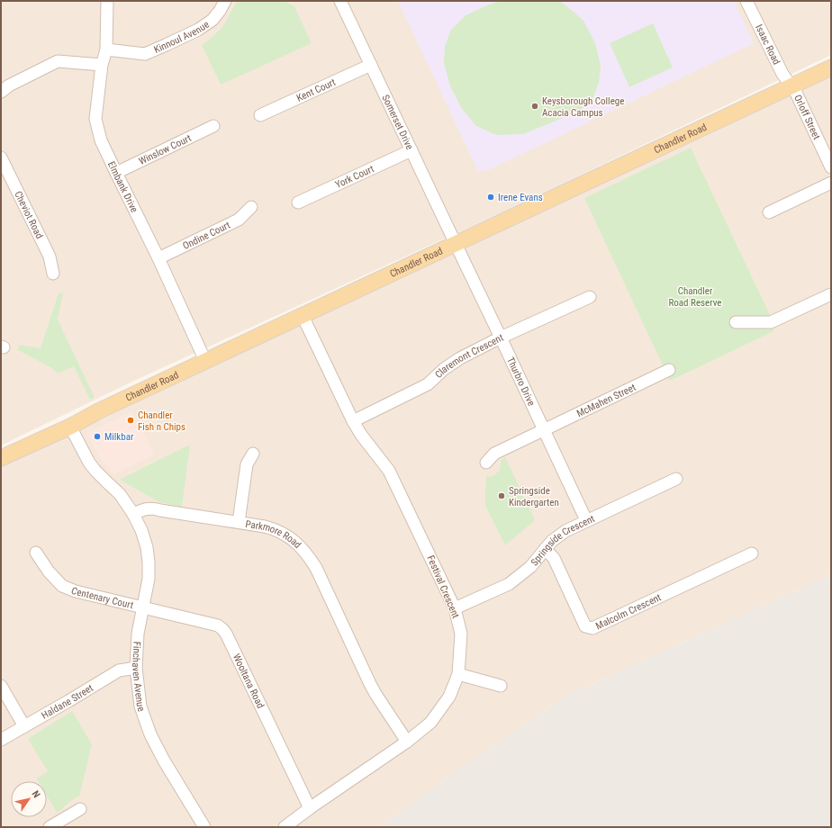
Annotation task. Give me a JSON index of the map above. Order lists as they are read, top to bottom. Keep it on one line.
{"streets":{"main road":["Chandler Road"],"street":["Kinnoul Avenue","Isaac Road","Kent Court","Orloff Street","Somerset Drive","Winslow Court","York Court","Elmbank Drive","Cheviot Road","Ondine Court","Claremont Crescent","Thurbro Drive","McMahen Street","Parkmore Road","Springside Crescent","Festival Crescent","Centenary Court","Malcolm Crescent","Finchaven Avenue","Wooltana Road","Haldane Street"]},"crossings":[["Kinnoul Avenue","Elmbank Drive"],["Isaac Road","Orloff Street"],["Isaac Road","Chandler Road"],["Kent Court","Somerset Drive"],["Orloff Street","Chandler Road"],["Somerset Drive","Chandler Road"],["Somerset Drive","York Court"],["Somerset Drive","Thurbro Drive"],["Chandler Road","Elmbank Drive"],["Chandler Road","Thurbro Drive"],["Chandler Road","Festival Crescent"],["Winslow Court","Elmbank Drive"],["Elmbank Drive","Ondine Court"],["Claremont Crescent","Thurbro Drive"],["Claremont Crescent","Festival Crescent"],["Thurbro Drive","McMahen Street"],["Thurbro Drive","Springside Crescent"],["Parkmore Road","Festival Crescent"],["Parkmore Road","Finchaven Avenue"],["Springside Crescent","Festival Crescent"],["Springside Crescent","Malcolm Crescent"],["Festival Crescent","Wooltana Road"],["Centenary Court","Finchaven Avenue"],["Centenary Court","Wooltana Road"],["Finchaven Avenue","Wooltana Road"],["Finchaven Avenue","Haldane Street"]],"parks":["Chandler Road Reserve"],"places":["Keysborough College Acacia Campus","Irene Evans","Chandler Fish n Chips","Milkbar","Springside Kindergarten"],"north":"top right"}
